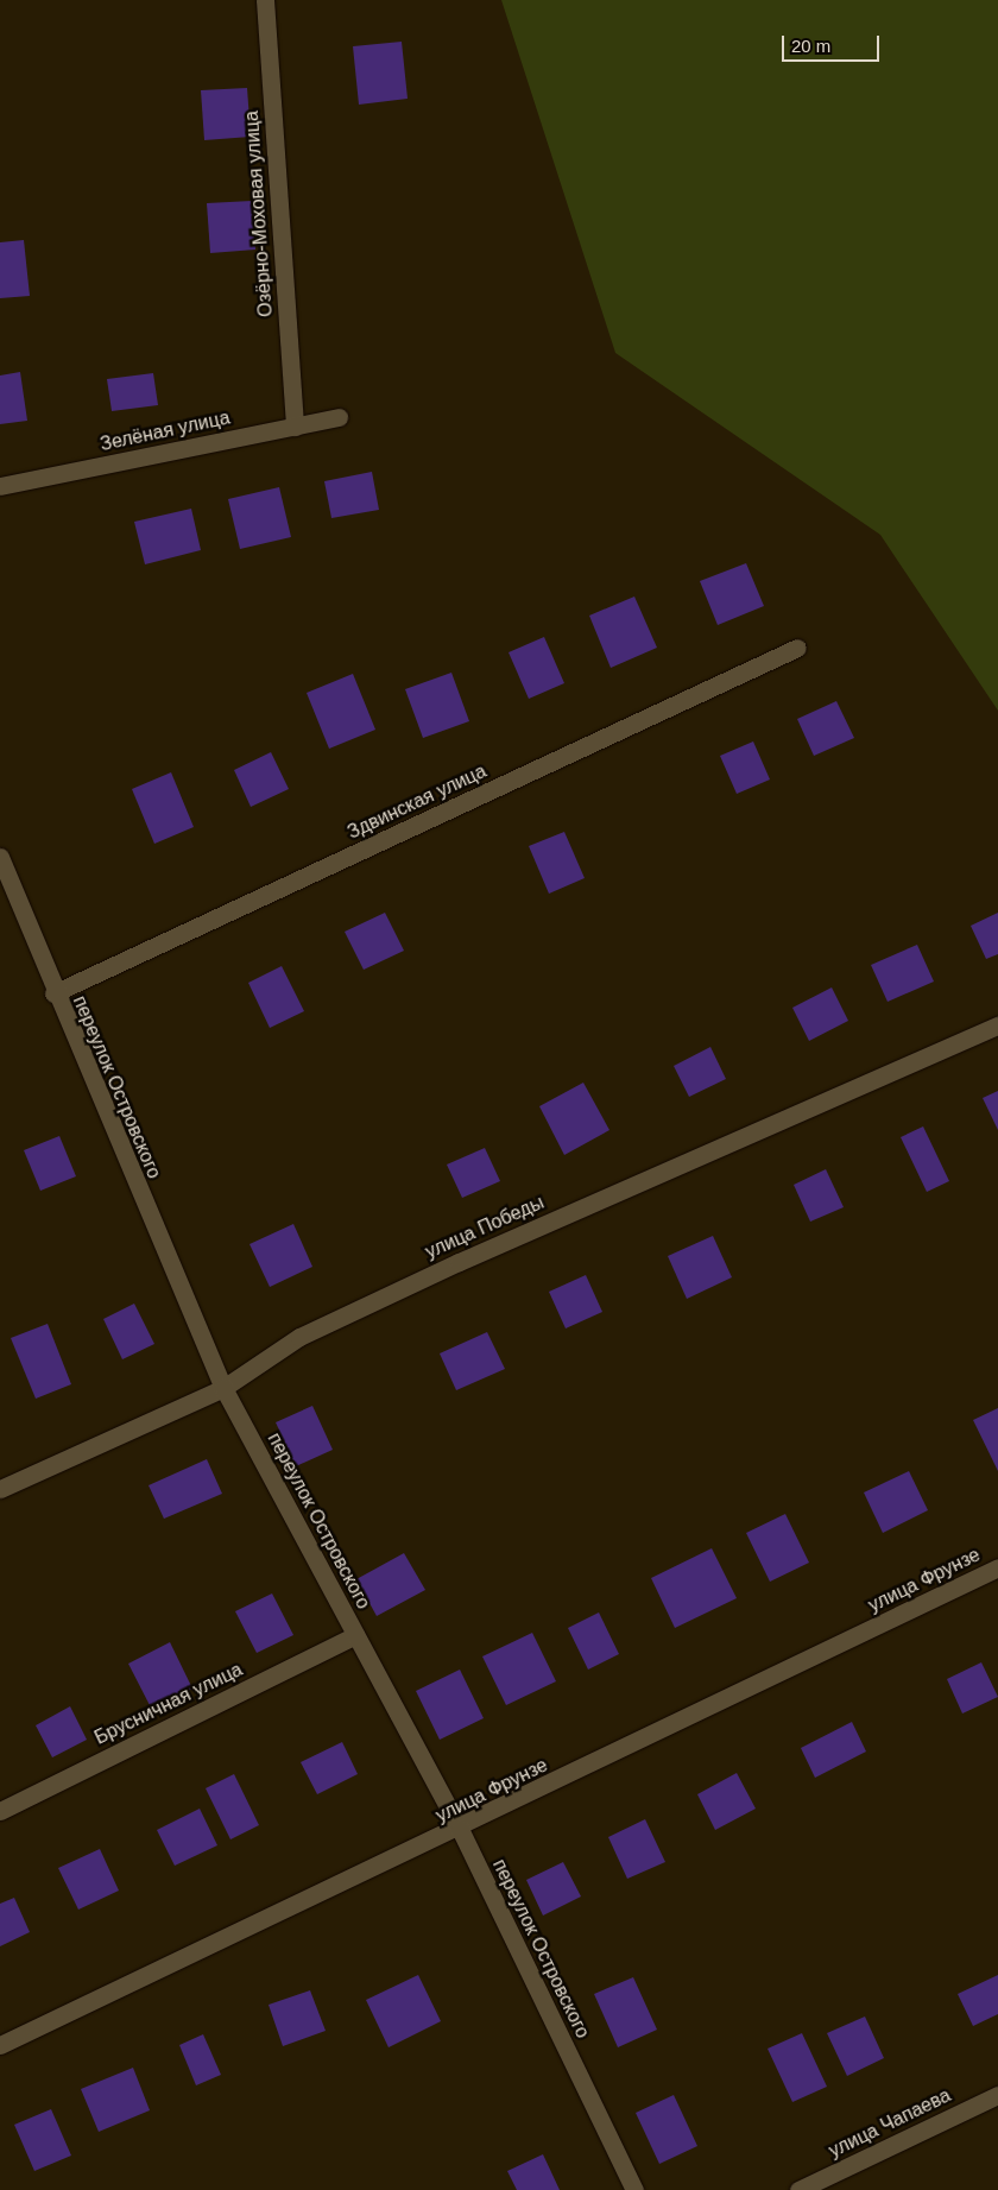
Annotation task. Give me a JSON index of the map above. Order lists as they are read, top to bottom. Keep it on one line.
{"streets":{"street":["Озёрно-Моховая улица","Зелёная улица","Здвинская улица","переулок Островского","улица Победы","улица Фрунзе","Брусничная улица","улица Чапаева"]},"crossings":[["Озёрно-Моховая улица","Зелёная улица"],["Здвинская улица","переулок Островского"],["переулок Островского","улица Победы"],["переулок Островского","улица Фрунзе"],["переулок Островского","Брусничная улица"]],"scale_bar":"20 m"}
